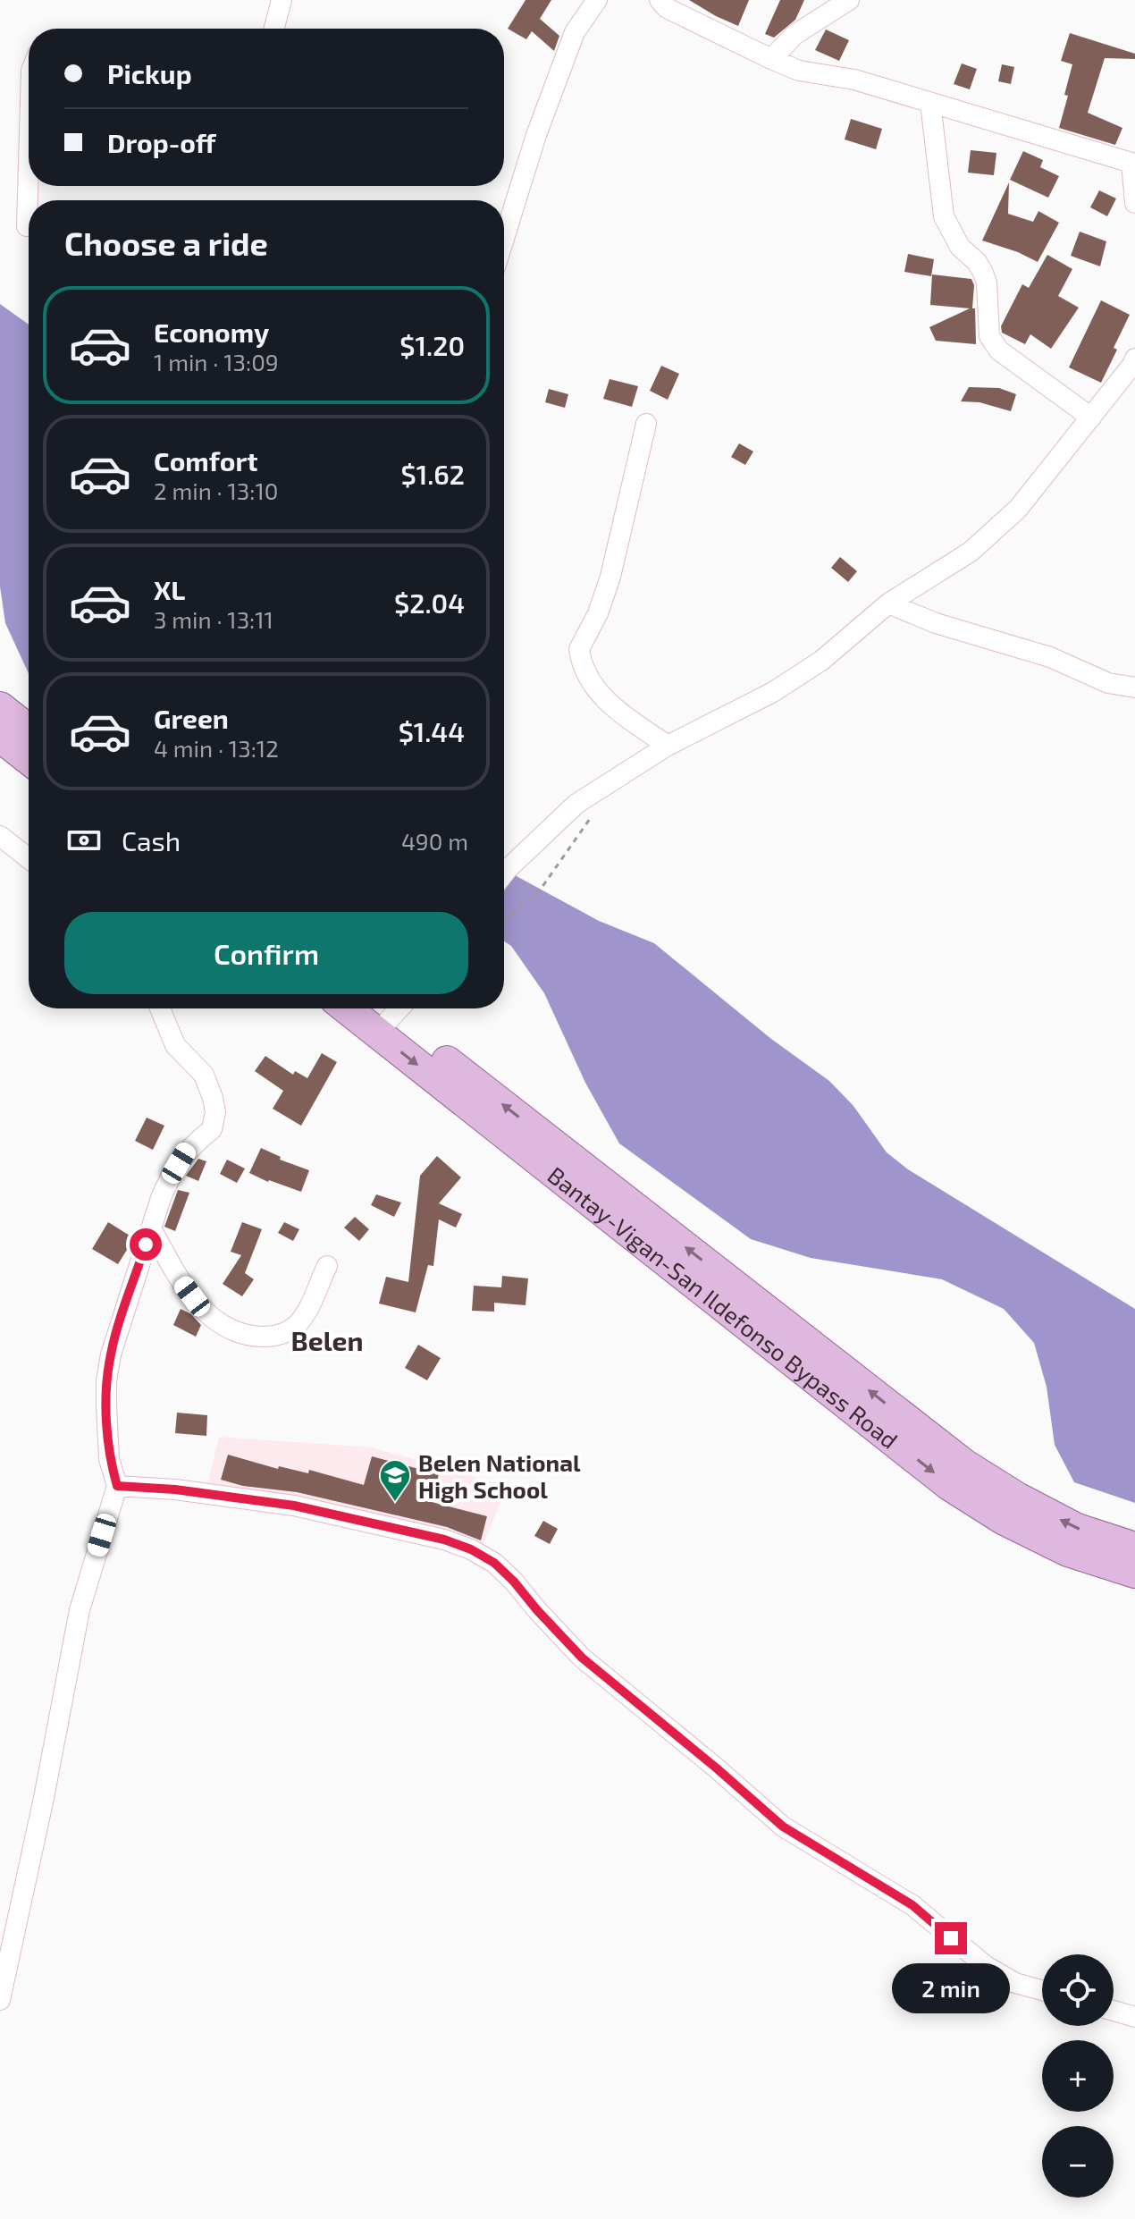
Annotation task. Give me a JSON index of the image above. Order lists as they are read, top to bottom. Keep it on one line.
{"streets":{"main road":["Bantay-Vigan-San Ildefonso Bypass Road"]},"districts":["Belen"],"places":{"school or university":["Belen National High School"]},"page":{"banner":["Pickup","Drop-off"],"heading":"Choose a ride","list":[{"name":"Economy","note":"1 min · 13:09","value":"$1.20"},{"name":"Comfort","note":"2 min · 13:10","value":"$1.62"},{"name":"XL","note":"3 min · 13:11","value":"$2.04"},{"name":"Green","note":"4 min · 13:12","value":"$1.44"}],"pay":["Cash","490 m"],"buttons":"Confirm","map_buttons":["+","−"],"bubble":"2 min"}}
